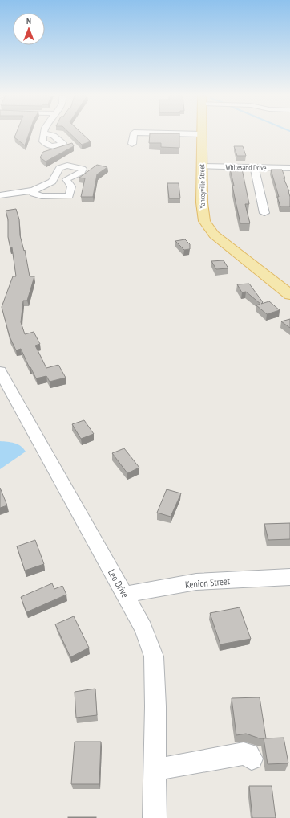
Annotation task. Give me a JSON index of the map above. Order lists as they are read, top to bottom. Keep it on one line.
{"streets":{"main road":["Yanceyville Street"],"street":["Whitesand Drive","Kenion Street","Leo Drive"]},"crossings":[["Whitesand Drive","Yanceyville Street"],["Kenion Street","Leo Drive"]],"north":"top"}
